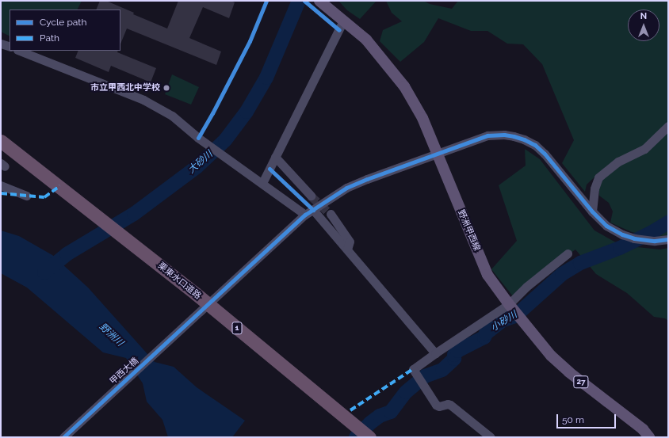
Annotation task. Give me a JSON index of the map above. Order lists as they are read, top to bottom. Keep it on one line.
{"streets":{"highway":["栗東水口道路","1"],"main road":["野洲甲西線","27"],"street":["甲西大橋"]},"crossings":[["野洲甲西線","甲西大橋"],["栗東水口道路","甲西大橋"]],"water":["大砂川","小砂川","野洲川"],"places":["市立甲西北中学校"],"legend":["Cycle path","Path"],"scale_bar":"50 m","north":"top"}
